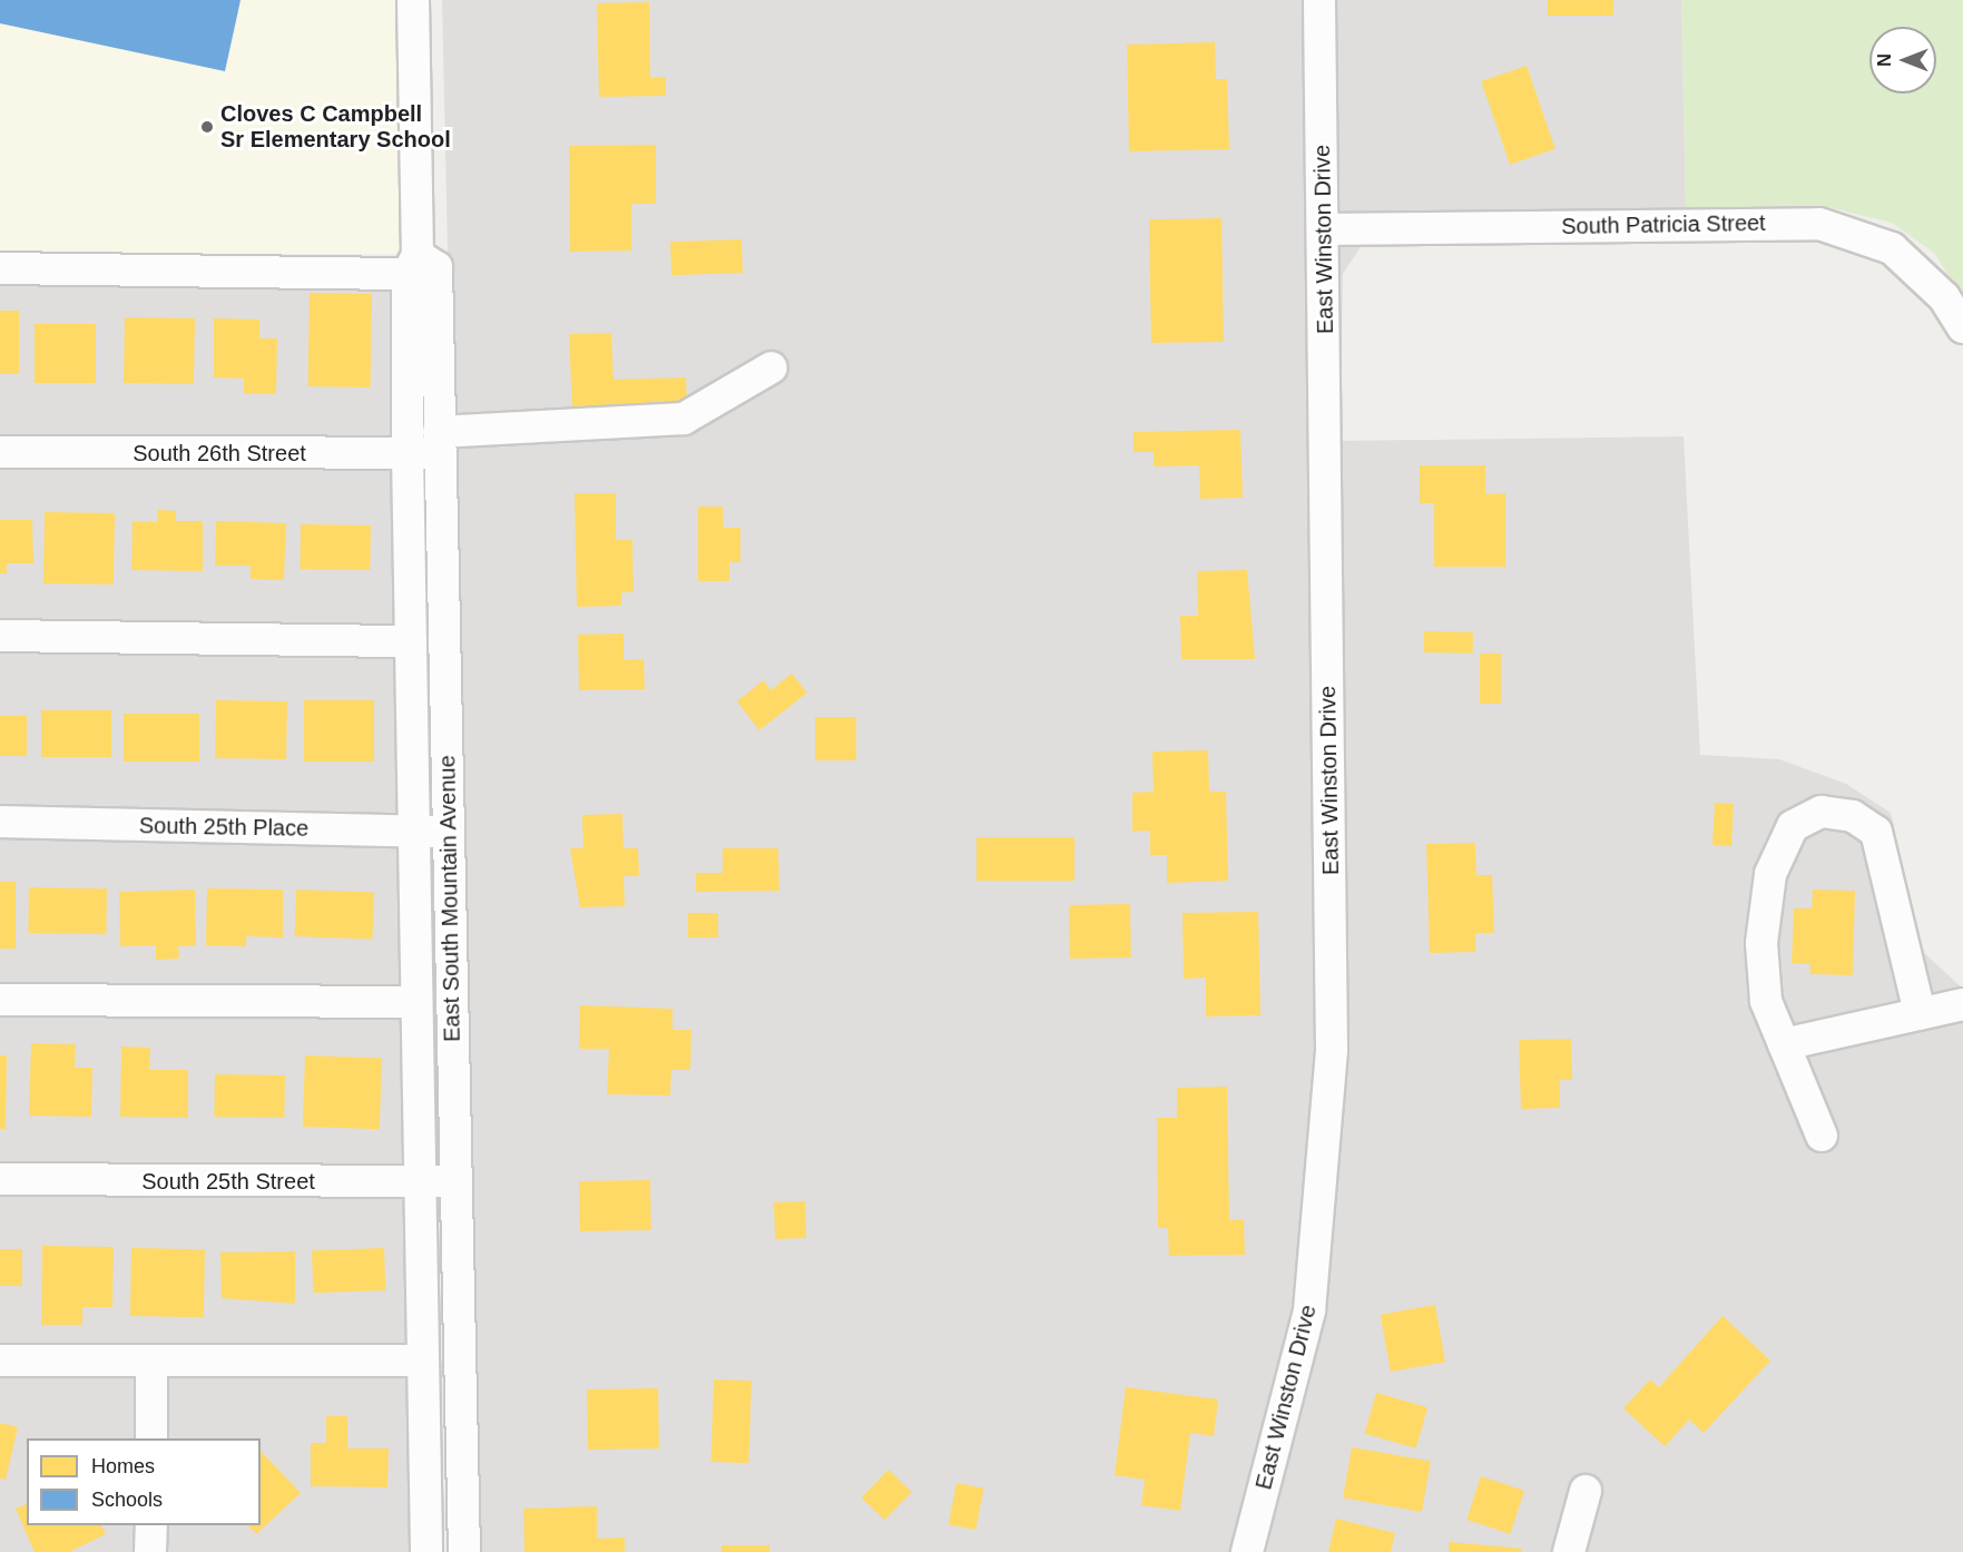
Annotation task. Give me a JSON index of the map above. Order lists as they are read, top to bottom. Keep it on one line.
{"streets":{"street":["South Patricia Street","East Winston Drive","South 26th Street","South 25th Place","East South Mountain Avenue","South 25th Street"]},"crossings":[["South Patricia Street","East Winston Drive"],["South 26th Street","East South Mountain Avenue"],["South 25th Place","East South Mountain Avenue"],["East South Mountain Avenue","South 25th Street"]],"places":["Cloves C Campbell Sr Elementary School"],"legend":["Homes","Schools"],"north":"left"}
